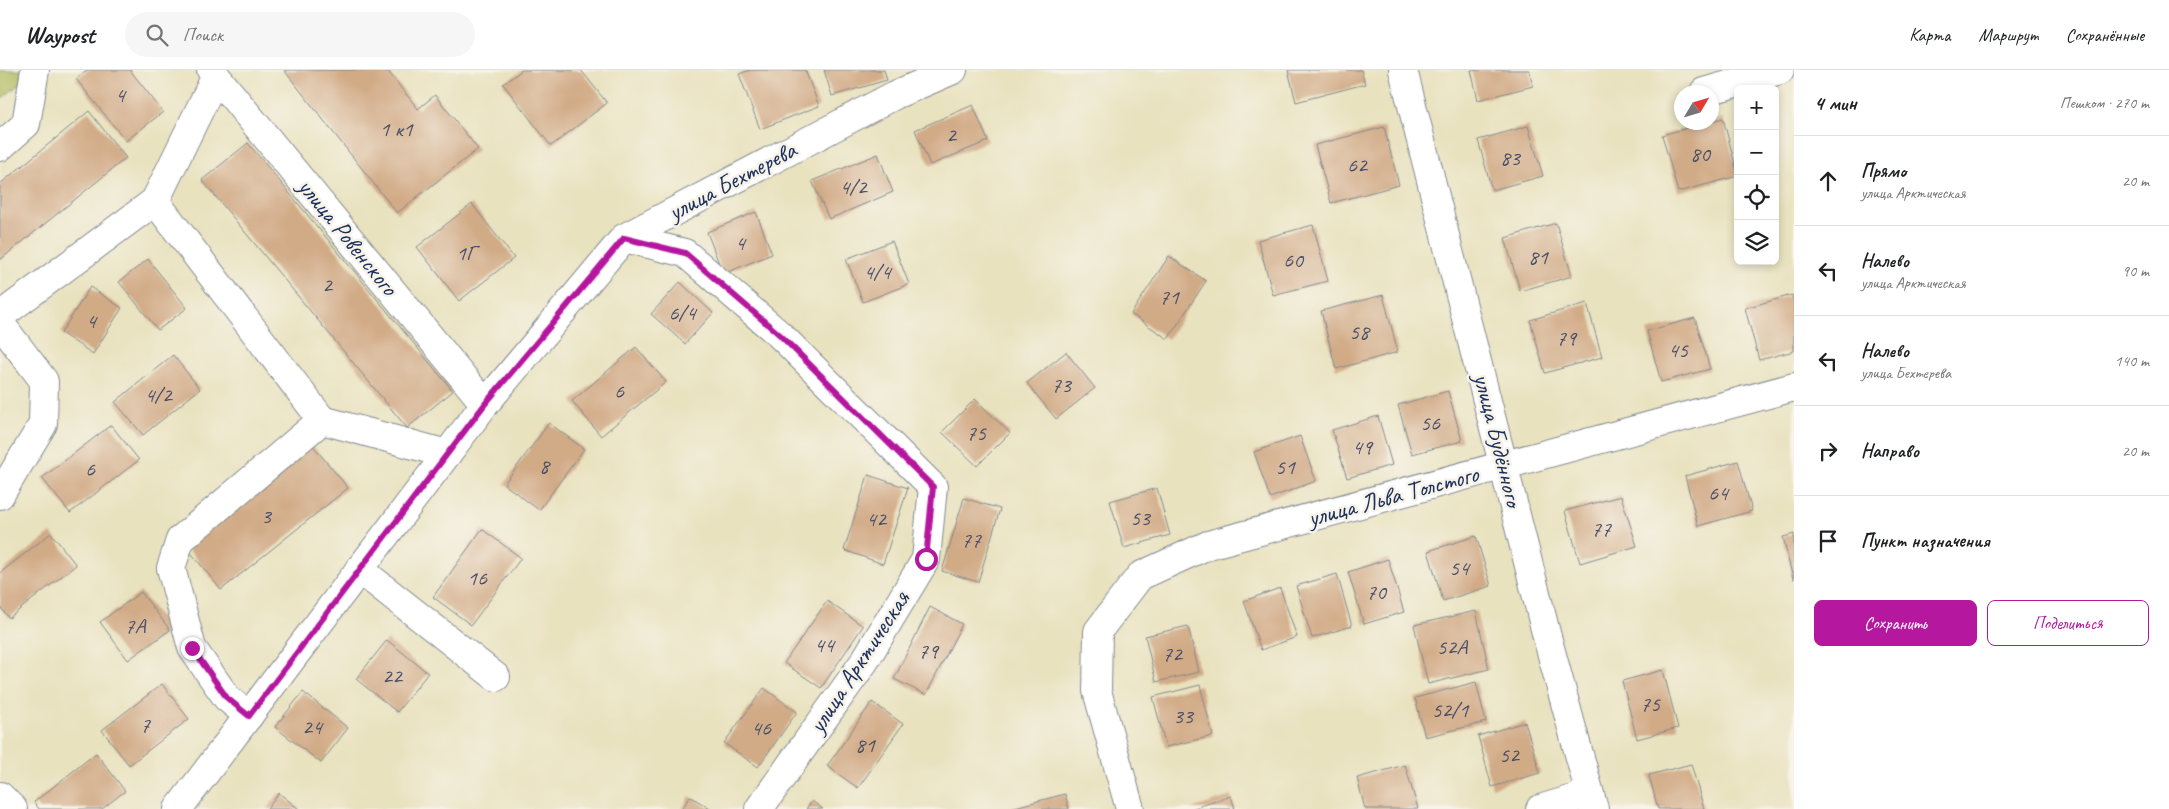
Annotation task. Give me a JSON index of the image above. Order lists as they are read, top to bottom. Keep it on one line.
{"streets":{"street":["улица Бехтерева","улица Ровенского","улица Будённого","улица Льва Толстого","улица Арктическая"]},"crossings":[["улица Бехтерева","улица Ровенского"],["улица Бехтерева","улица Арктическая"],["улица Будённого","улица Льва Толстого"]],"house_numbers":["4","1 к1","2","80","83","62","4/2","4","1Г","81","60","4/4","2","71","6/4","4","58","79","45","73","6","4/2","56","75","49","8","51","6","64","3","53","42","77","77","54","16","70","7А","44","52А","79","72","22","75","52/1","33","7","24","46","81","52"],"north":"top right","page":{"header":"Waypost","search":"Поиск","nav":["Карта","Маршрут","Сохранённые"],"heading":["4 мин","Пешком · 270 m"],"map_buttons":["+","−"],"list":[["Прямо","улица Арктическая","20 m"],["Налево","улица Арктическая","90 m"],["Налево","улица Бехтерева","140 m"],["Направо","20 m"],"Пункт назначения"],"buttons":["Сохранить","Поделиться"]}}
